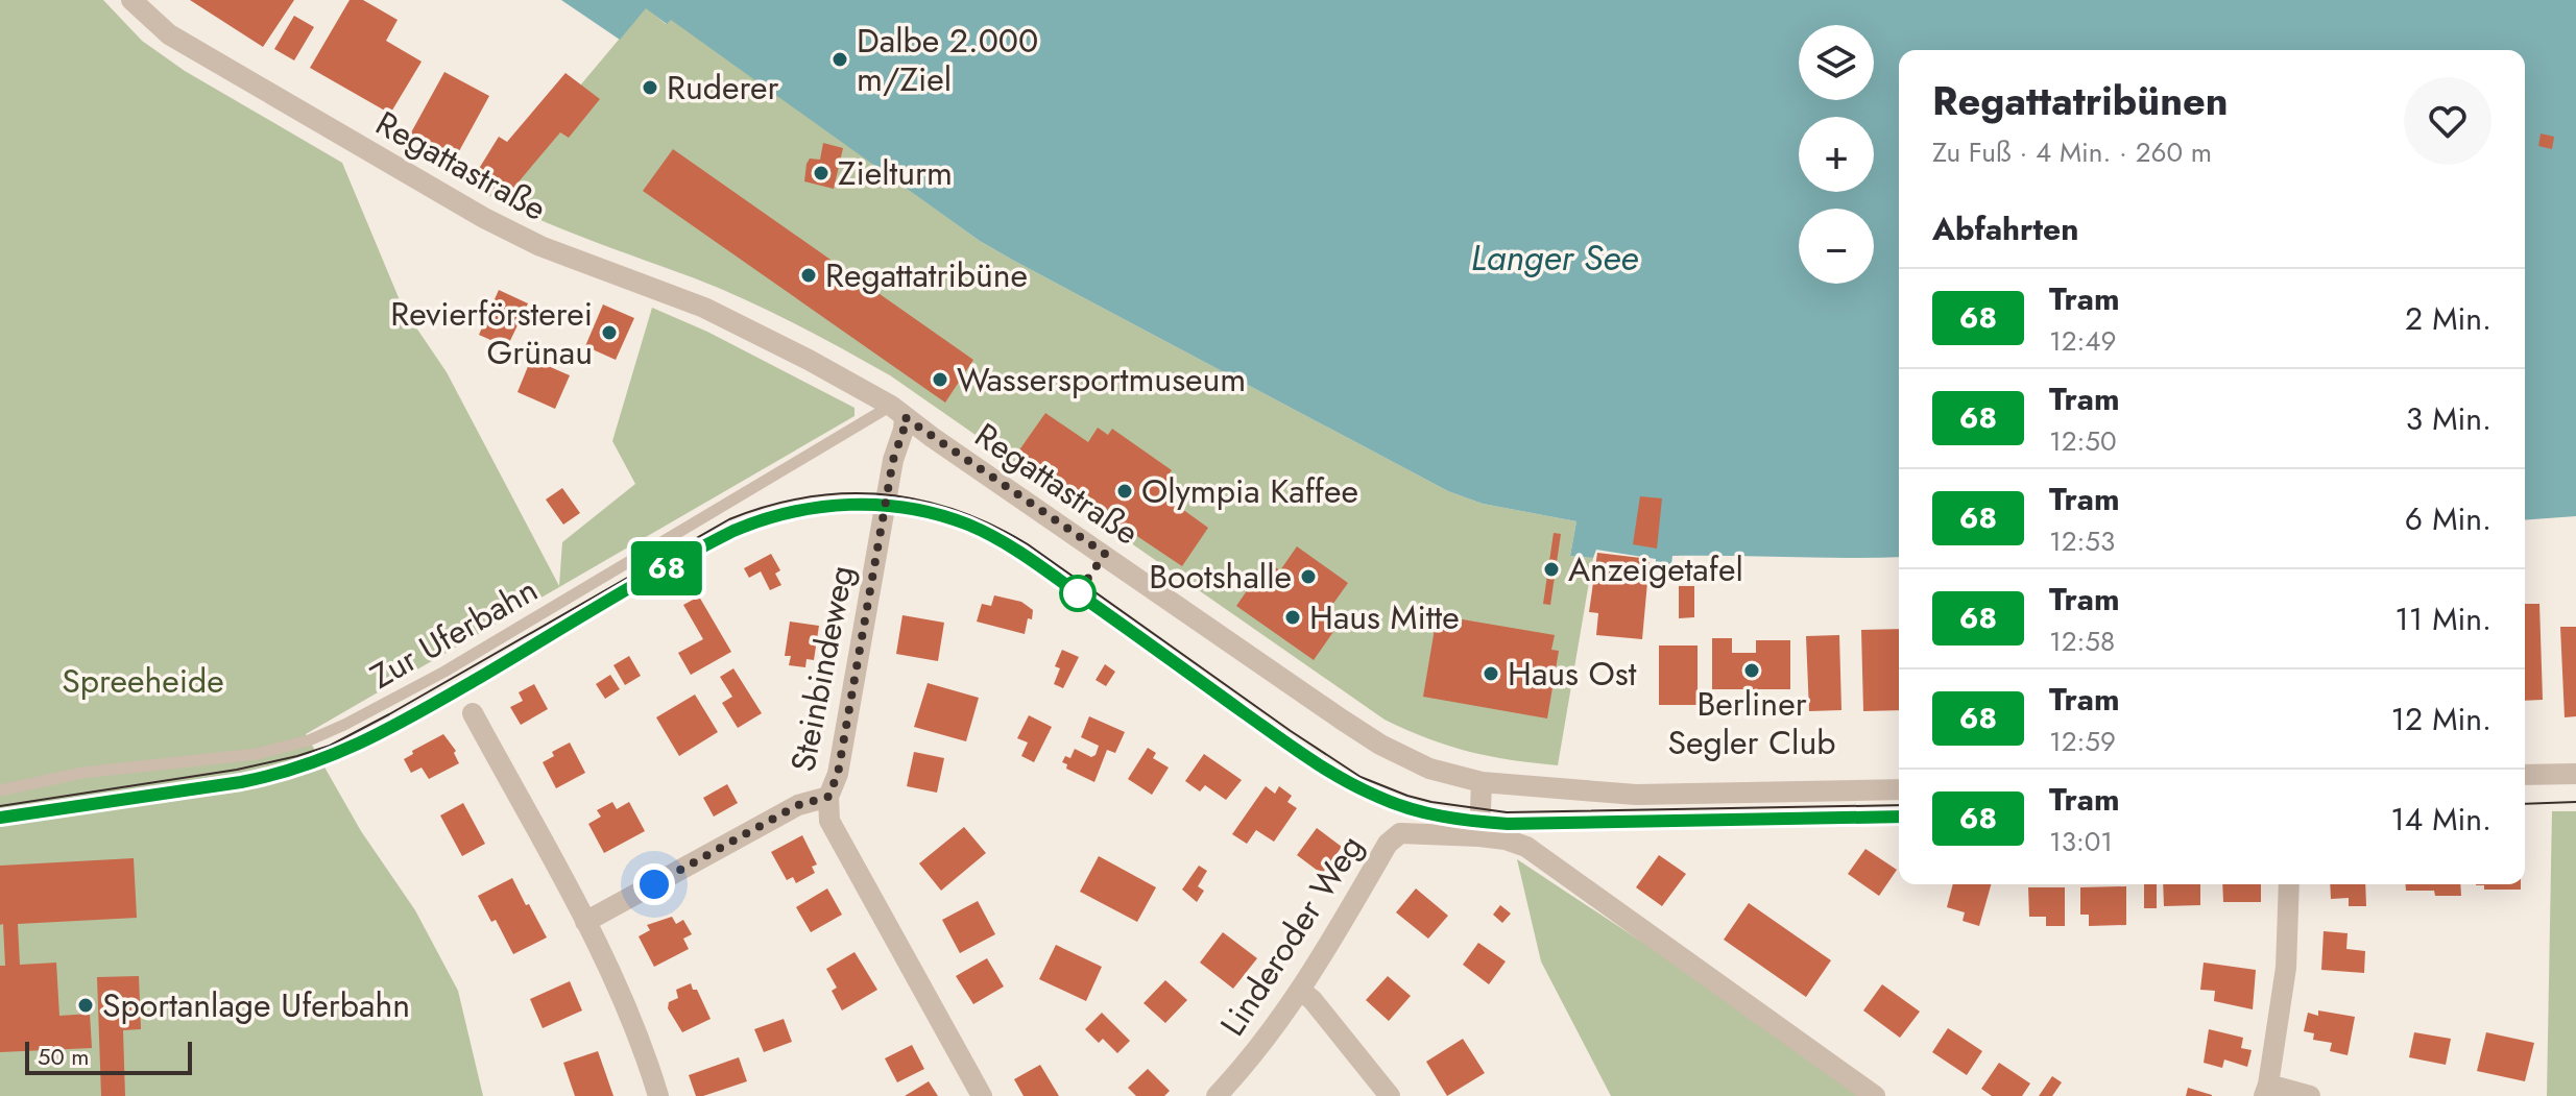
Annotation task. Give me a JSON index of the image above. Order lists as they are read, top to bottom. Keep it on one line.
{"streets":{"street":["Regattastraße","Steinbindeweg","Linderoder Weg"],"lane":["Zur Uferbahn"]},"crossings":[["Regattastraße","Zur Uferbahn"],["Regattastraße","Steinbindeweg"],["Zur Uferbahn","Steinbindeweg"]],"water":["Langer See"],"parks":["Spreeheide"],"places":["Dalbe 2.000 m/Ziel","Ruderer","Zielturm","Regattatribüne","Revierförsterei Grünau","Wassersportmuseum","Olympia Kaffee","Anzeigetafel","Bootshalle","Haus Mitte","Berliner Segler Club","Haus Ost","Sportanlage Uferbahn"],"lines":["tram line 68"],"scale_bar":"50 m","page":{"on_map":"68","map_buttons":["+","−"],"heading":[["Regattatribünen","Zu Fuß · 4 Min. · 260 m"],"Abfahrten"],"list":[{"mark":"68","name":"Tram","note":"12:49","value":"2 Min."},{"mark":"68","name":"Tram","note":"12:50","value":"3 Min."},{"mark":"68","name":"Tram","note":"12:53","value":"6 Min."},{"mark":"68","name":"Tram","note":"12:58","value":"11 Min."},{"mark":"68","name":"Tram","note":"12:59","value":"12 Min."},{"mark":"68","name":"Tram","note":"13:01","value":"14 Min."}],"scale":"50 m"}}
